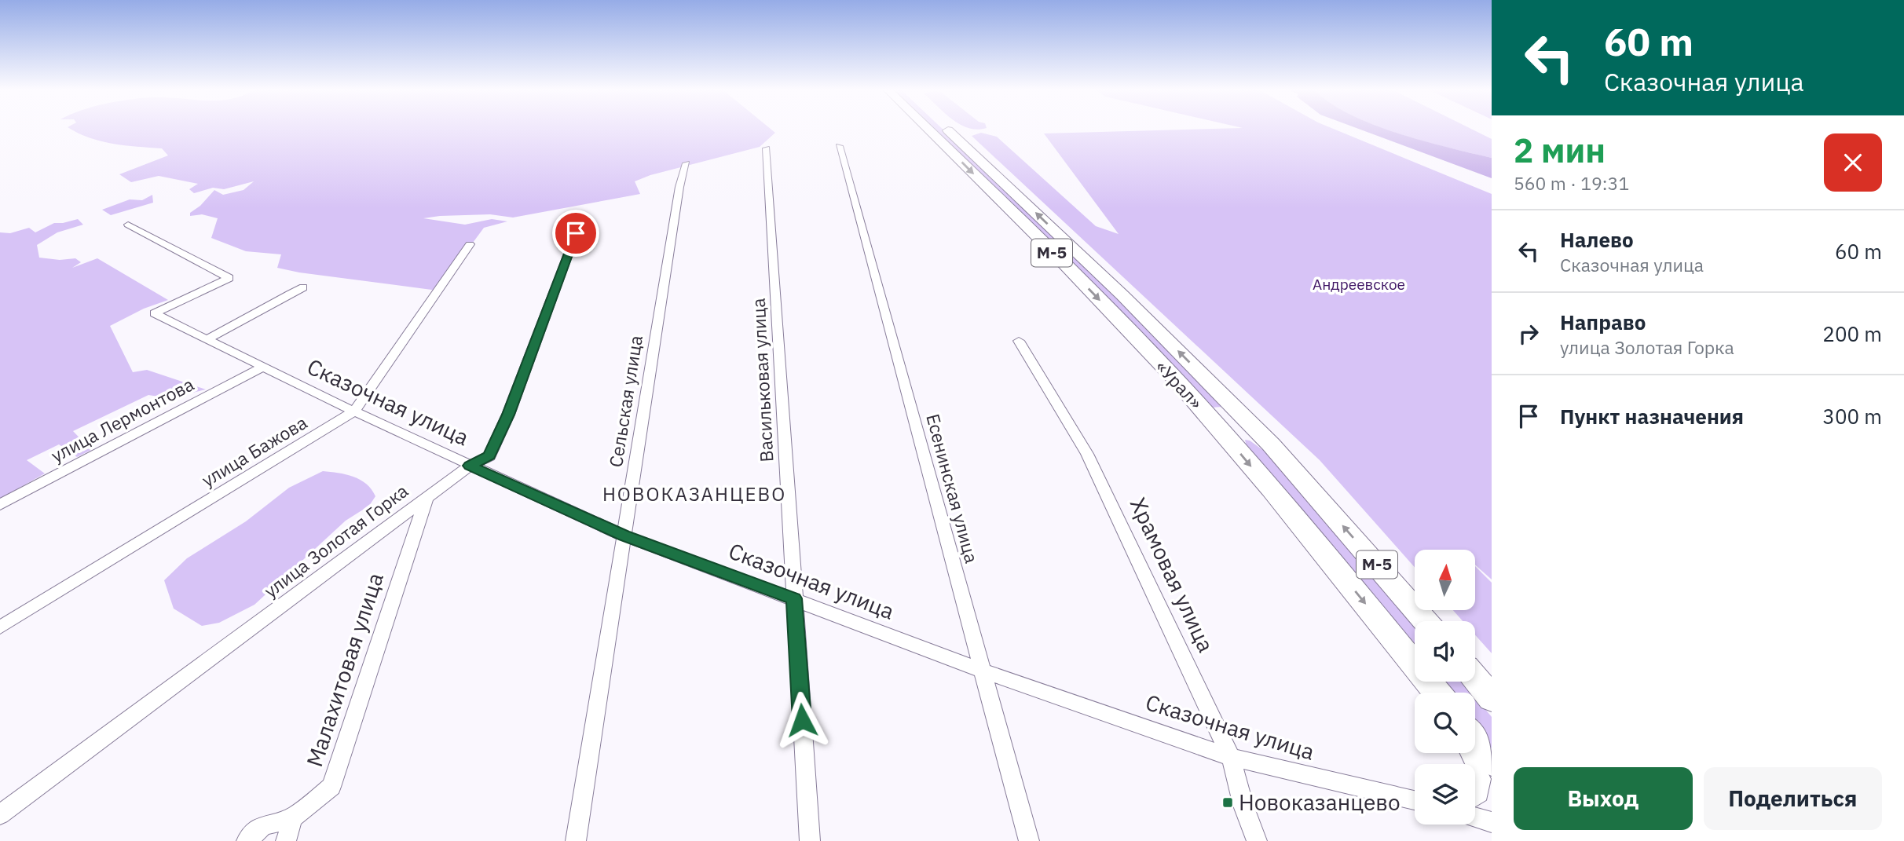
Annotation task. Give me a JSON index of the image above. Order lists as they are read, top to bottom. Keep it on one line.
{"streets":{"main road":["М-5","«Урал»"],"street":["Васильковая улица","Сельская улица","Сказочная улица","улица Лермонтова","улица Бажова","Есенинская улица","улица Золотая Горка","Храмовая улица","Малахитовая улица"]},"crossings":[["Васильковая улица","Сказочная улица"],["Сельская улица","Сказочная улица"],["Сказочная улица","улица Лермонтова"],["Сказочная улица","улица Бажова"],["Сказочная улица","Есенинская улица"],["Сказочная улица","улица Золотая Горка"],["Сказочная улица","Храмовая улица"],["улица Золотая Горка","Малахитовая улица"]],"districts":["НОВОКАЗАНЦЕВО"],"parks":["Андреевское"],"places":{"transit":["Новоказанцево"]},"north":"top","page":{"turn":["60 m","Сказочная улица"],"heading":["2 мин","560 m · 19:31"],"list":[{"name":"Налево","note":"Сказочная улица","value":"60 m"},{"name":"Направо","note":"улица Золотая Горка","value":"200 m"},{"name":"Пункт назначения","value":"300 m"}],"buttons":["Выход","Поделиться"]}}
